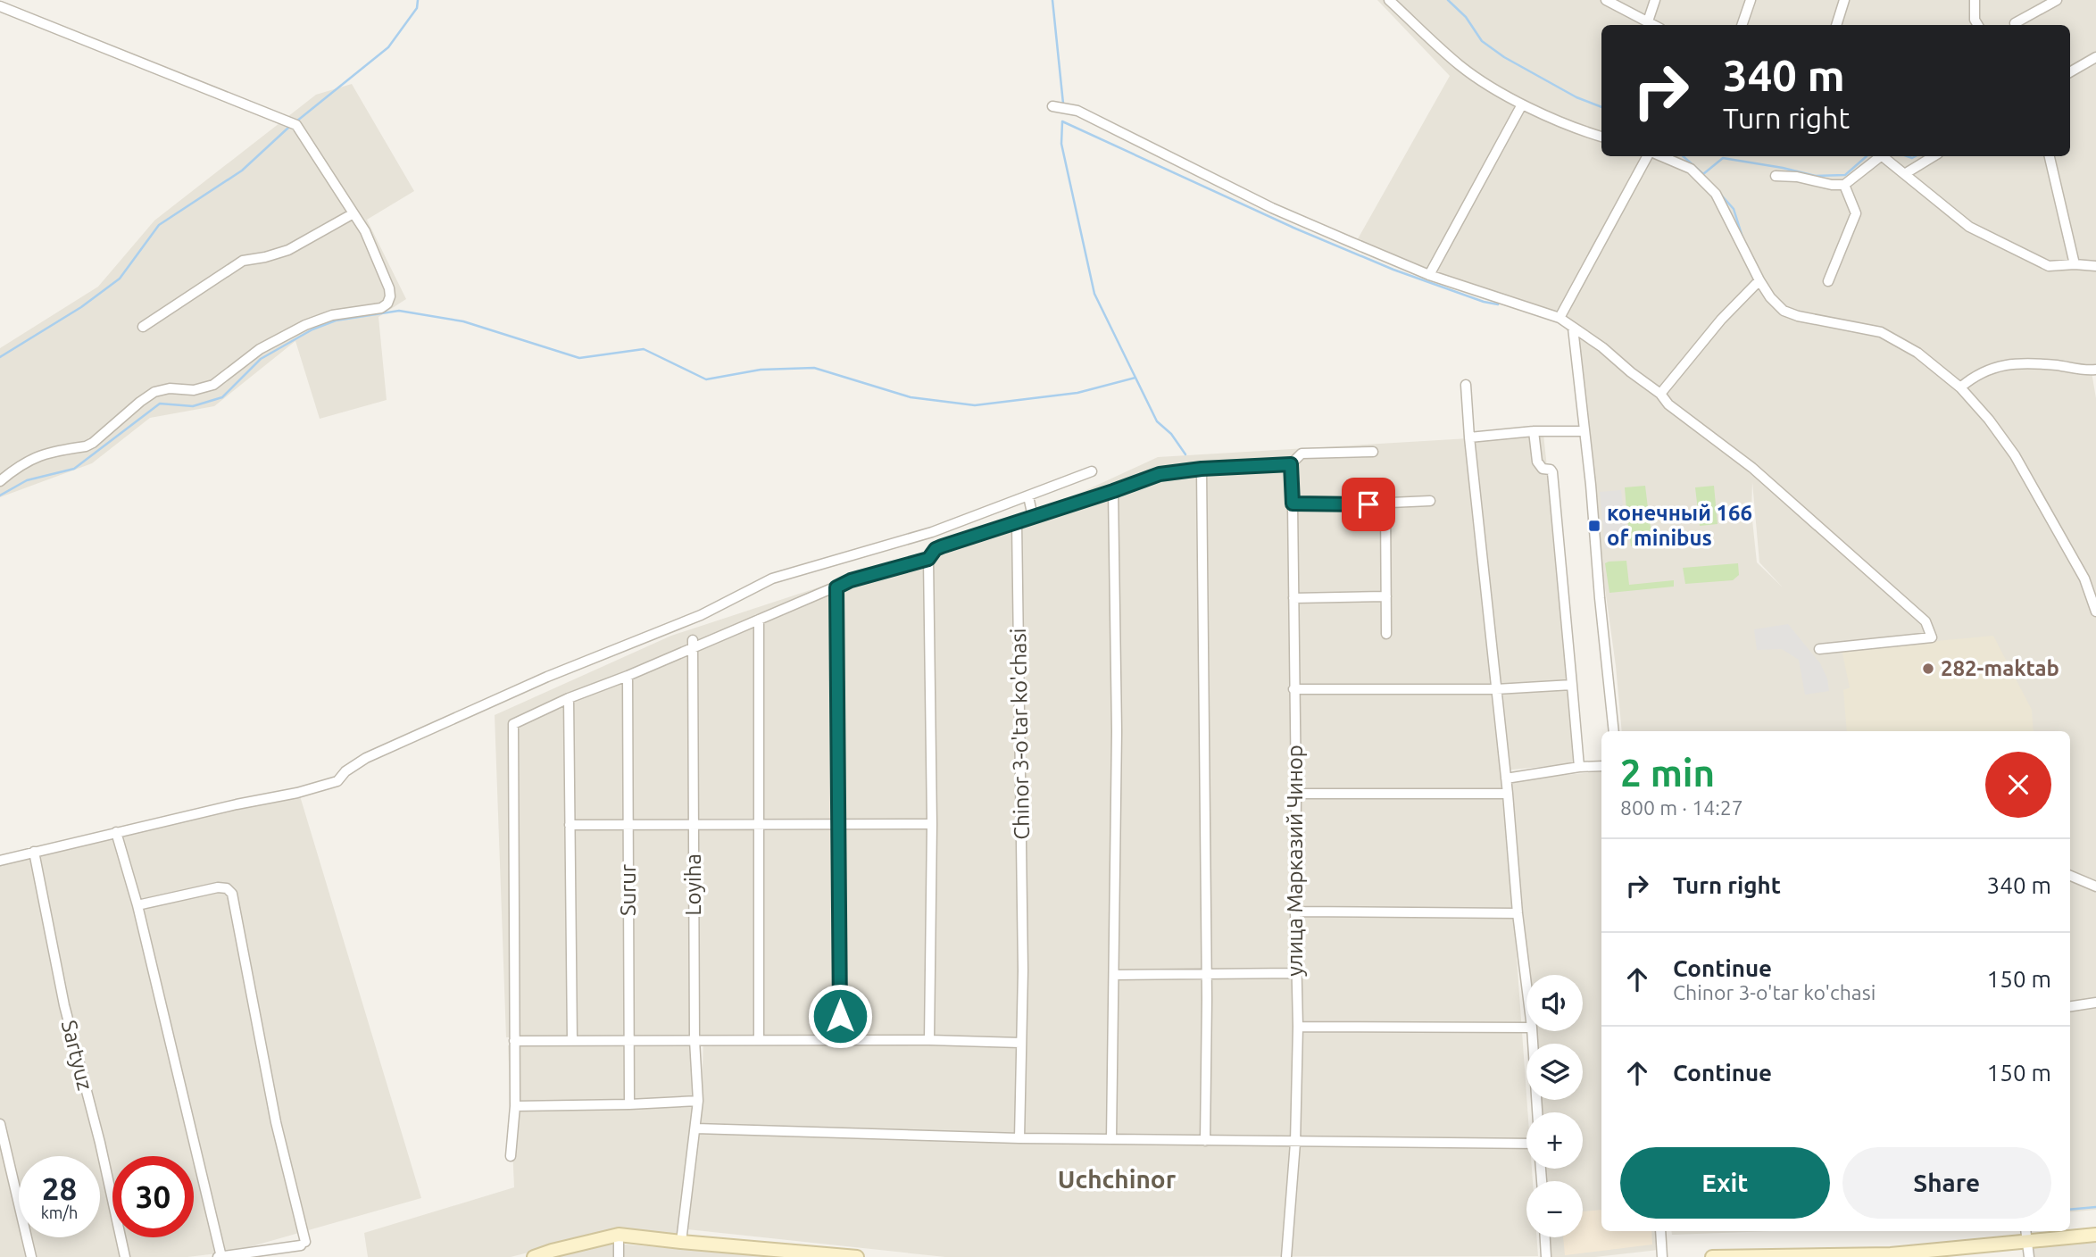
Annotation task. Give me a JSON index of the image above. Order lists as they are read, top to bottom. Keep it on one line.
{"streets":{"street":["Chinor 3-o'tar ko'chasi","улица Марказий Чинор","Loyiha","Surur","Sartyuz"]},"districts":["Uchchinor"],"places":{"transit":["конечный 166 of minibus"],"other":["282-maktab"]},"page":{"turn":["340 m","Turn right"],"heading":["2 min","800 m · 14:27"],"list":[{"name":"Turn right","value":"340 m"},{"name":"Continue","note":"Chinor 3-o'tar ko'chasi","value":"150 m"},{"name":"Continue","value":"150 m"}],"map_buttons":["+","−"],"buttons":["Exit","Share"],"speed":"28 km/h","limit":"30"}}
